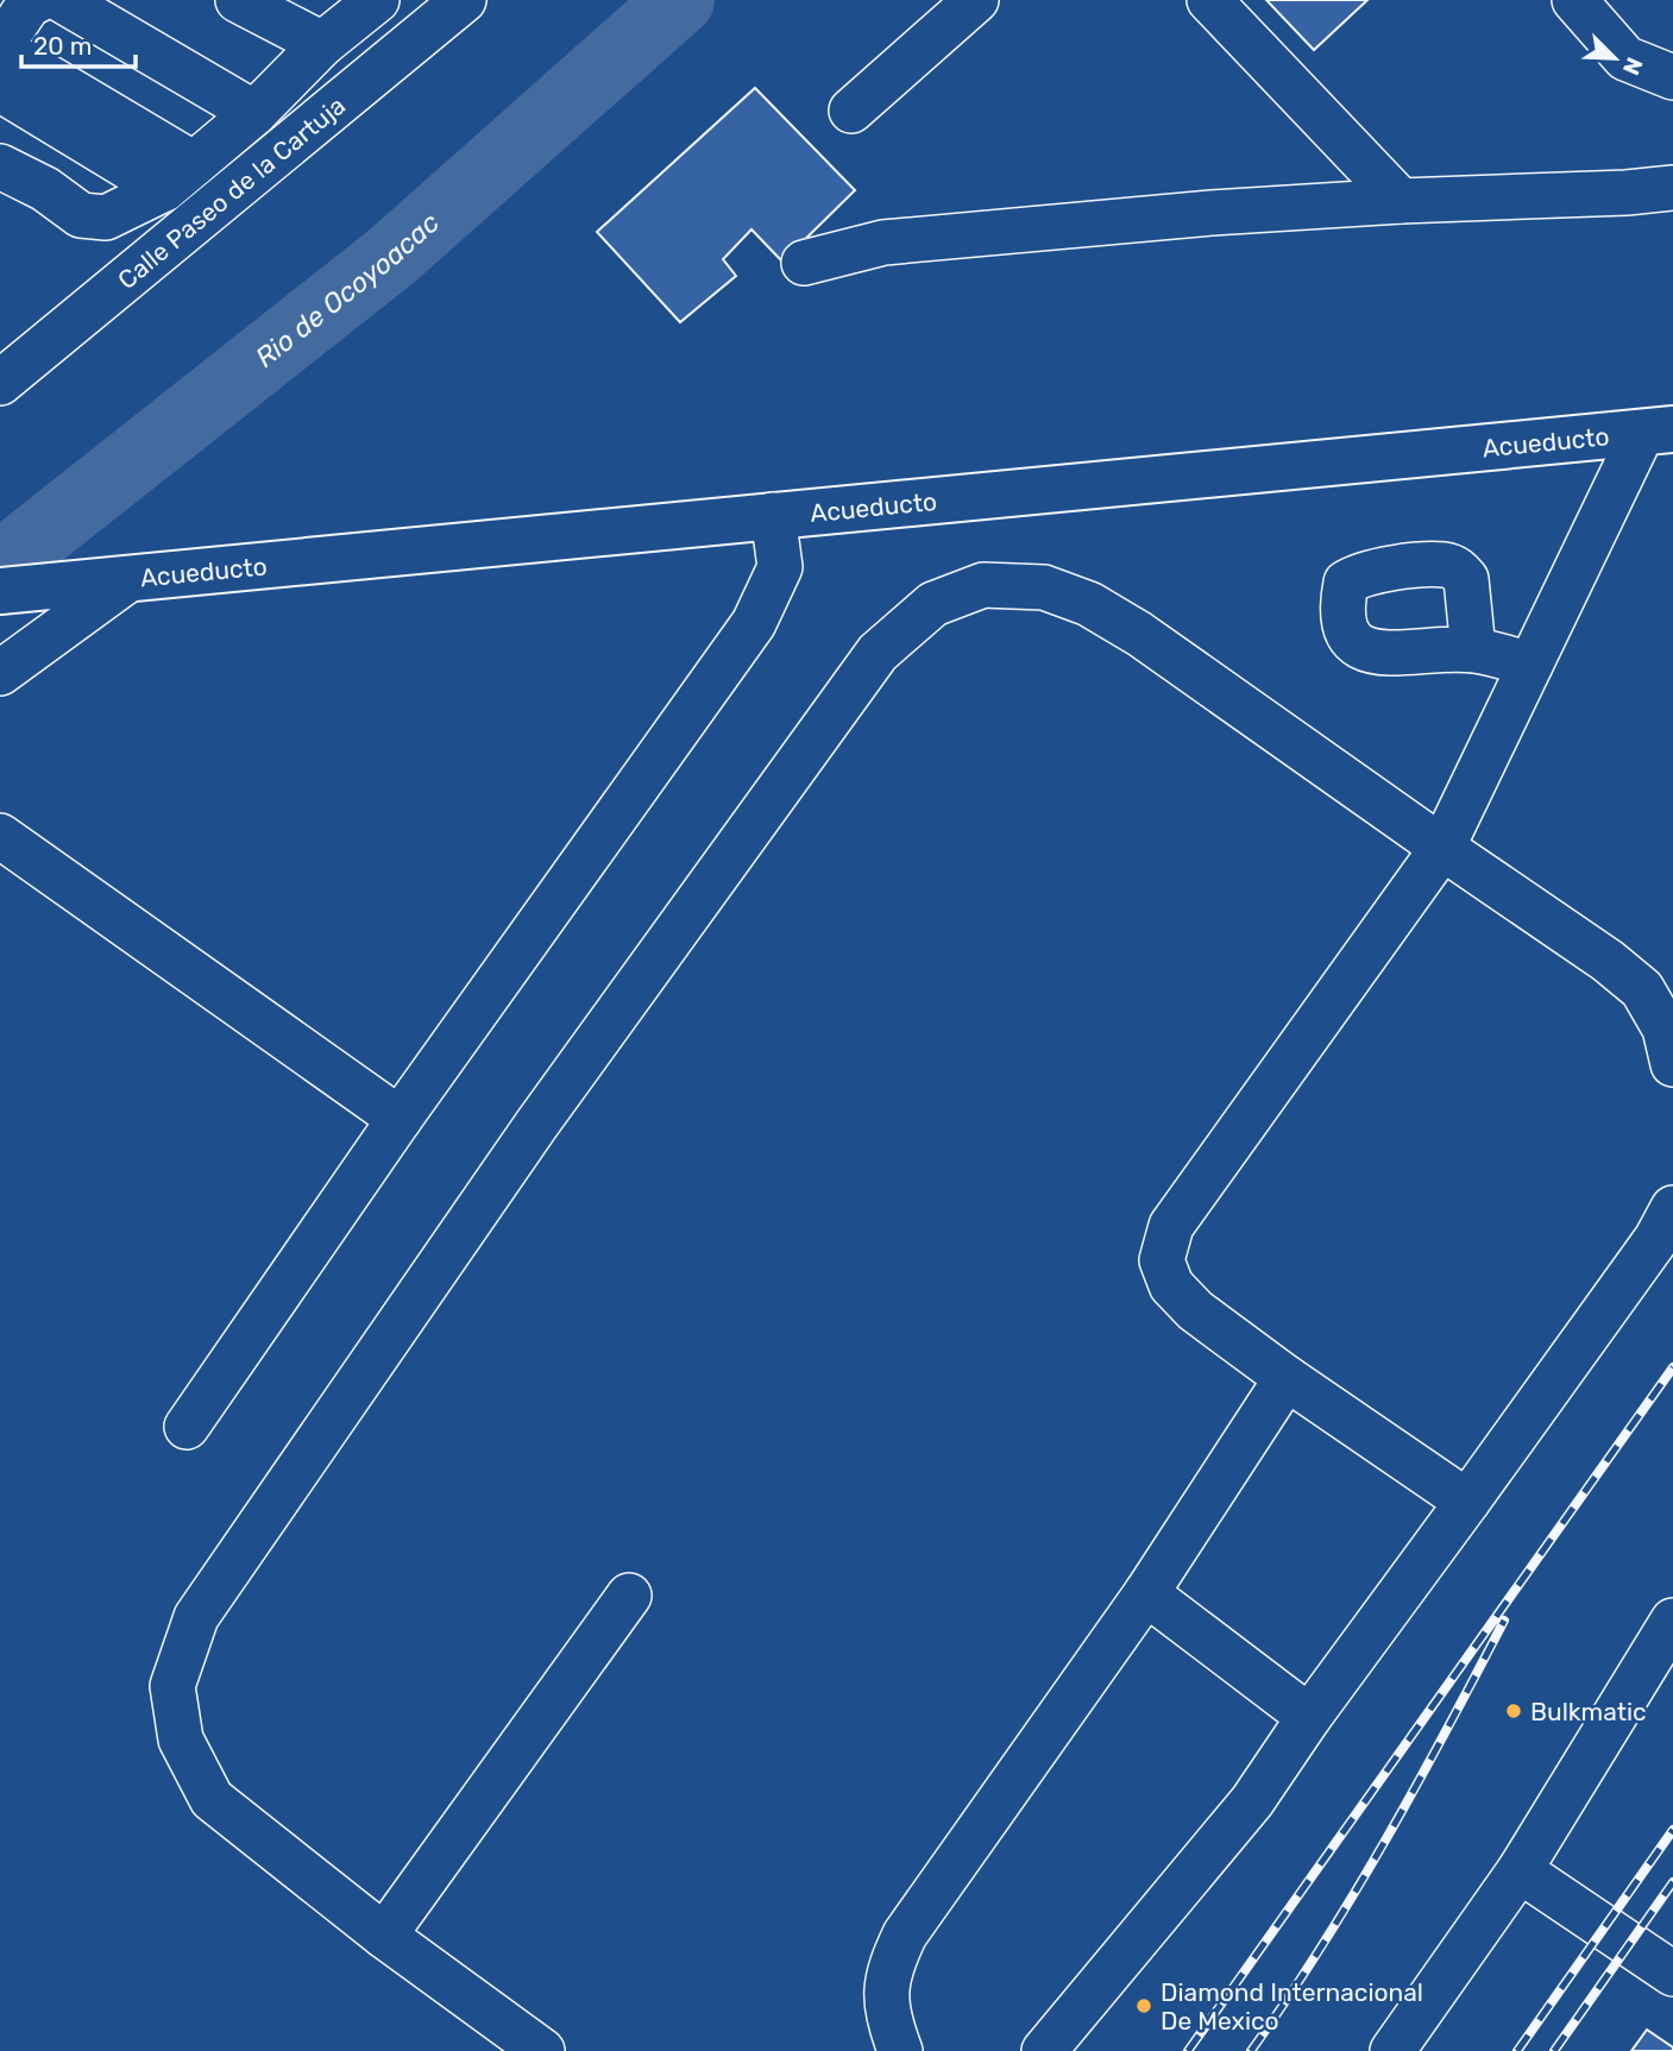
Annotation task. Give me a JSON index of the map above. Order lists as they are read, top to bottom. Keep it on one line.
{"streets":{"main road":["Acueducto"],"street":["Calle Paseo de la Cartuja"]},"water":["Rio de Ocoyoacac"],"places":["Bulkmatic","Diamond Internacional De Mexico"],"scale_bar":"20 m","north":"bottom right"}
